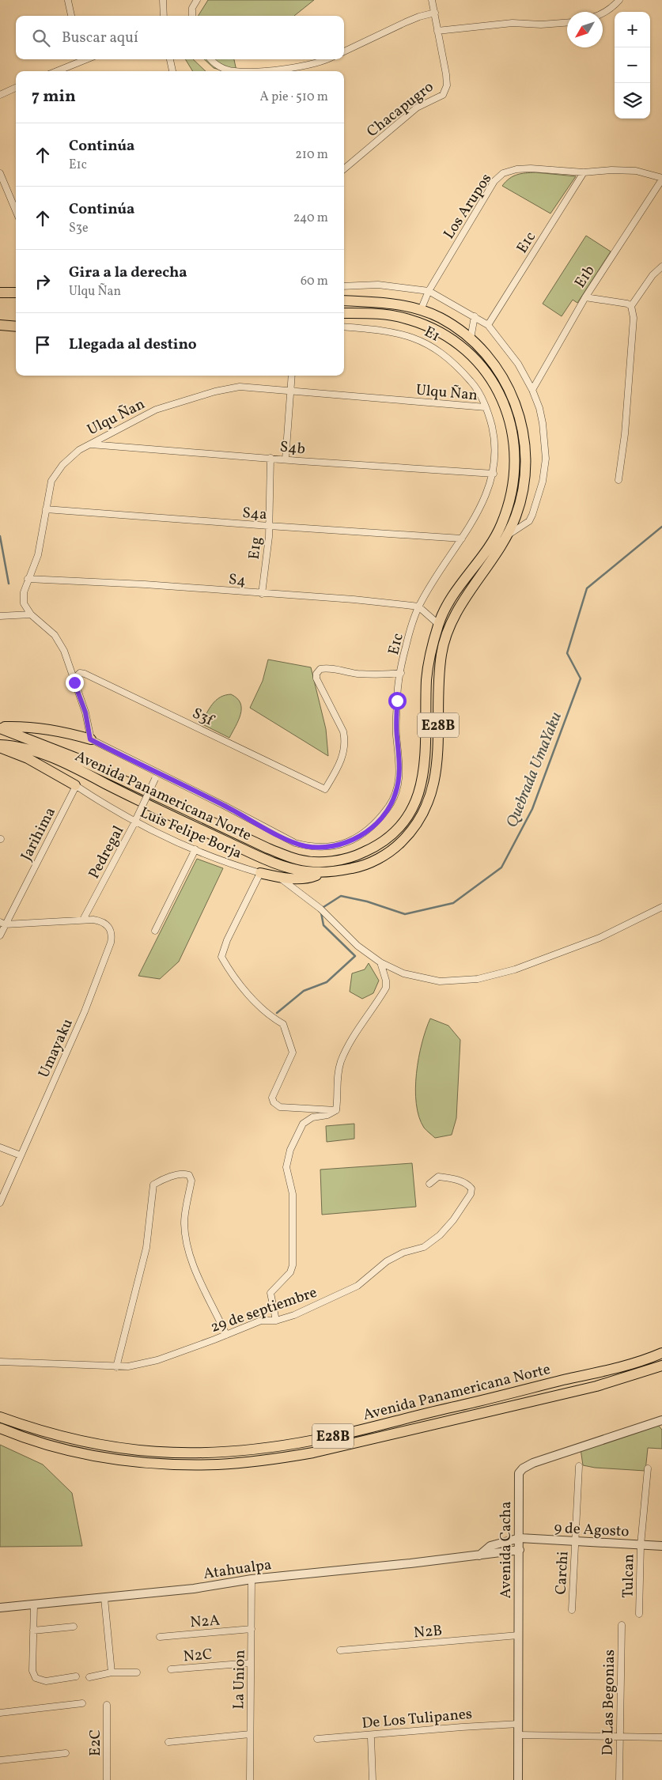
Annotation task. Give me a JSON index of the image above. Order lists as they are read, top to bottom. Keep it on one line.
{"streets":{"highway":["E28B","Avenida Panamericana Norte"],"street":["Chacapugro","Los Arupos","E1c","E1b","E1","Ulqu Ñan","S4b","S4a","E1g","S4","S3f","Luis Felipe Borja","Jarihima","Pedregal","Umayaku","29 de septiembre","9 de Agosto","Avenida Cacha","Atahualpa","Carchi","Tulcan","N2A","N2B","N2C","La Union","De Las Begonias","De Los Tulipanes","E2C"]},"crossings":[["Los Arupos","E1c"],["Los Arupos","E1b"],["Los Arupos","Avenida Panamericana Norte"],["E1c","E1"],["E1c","Ulqu Ñan"],["E1c","S4b"],["E1c","S4a"],["E1c","S4"],["E1c","S3f"],["E1c","Pedregal"],["E1","Ulqu Ñan"],["Ulqu Ñan","S4b"],["Ulqu Ñan","S4a"],["Ulqu Ñan","S4"],["Ulqu Ñan","S3f"],["S4b","E1g"],["S4a","E1g"],["E1g","S4"],["Luis Felipe Borja","Jarihima"],["Luis Felipe Borja","Pedregal"],["Jarihima","Umayaku"],["Pedregal","Umayaku"],["9 de Agosto","Avenida Cacha"],["9 de Agosto","Atahualpa"],["9 de Agosto","Carchi"],["9 de Agosto","Tulcan"],["Avenida Cacha","Atahualpa"],["Avenida Cacha","N2B"],["Avenida Cacha","De Los Tulipanes"],["Atahualpa","La Union"],["N2A","La Union"],["N2C","La Union"]],"water":["Quebrada UmaYaku"],"north":"bottom left","page":{"map_buttons":["+","−"],"search":"Buscar aquí","heading":["7 min","A pie · 510 m"],"list":[["Continúa","E1c","210 m"],["Continúa","S3e","240 m"],["Gira a la derecha","Ulqu Ñan","60 m"],"Llegada al destino"]}}
